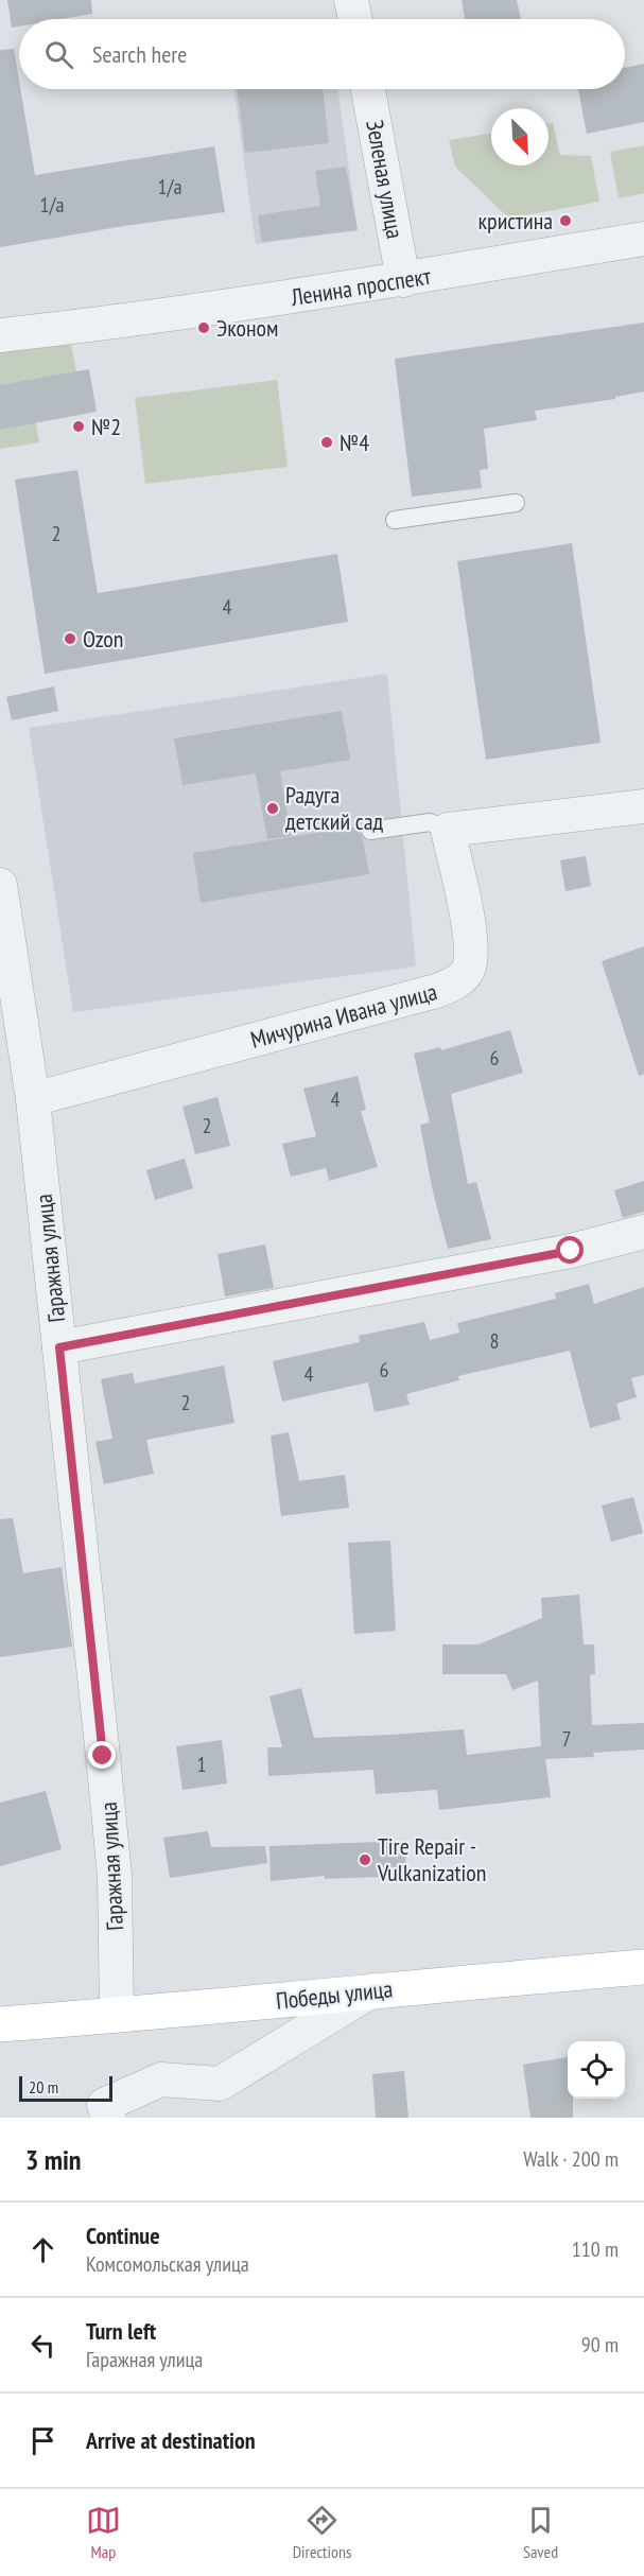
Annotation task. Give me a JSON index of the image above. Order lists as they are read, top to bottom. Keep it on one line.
{"streets":{"main road":["Победы улица"],"street":["Зеленая улица","Ленина проспект","Мичурина Ивана улица","Гаражная улица"]},"crossings":[["Зеленая улица","Ленина проспект"],["Мичурина Ивана улица","Гаражная улица"],["Гаражная улица","Победы улица"]],"places":["кристина","Эконом","№2","№4","Ozon","Радуга детский сад","Tire Repair - Vulkanization"],"house_numbers":["1/а","1/a","2","4","6","4","2","8","6","4","2","7","1"],"scale_bar":"20 m","north":"bottom right","page":{"search":"Search here","scale":"20 m","heading":["3 min","Walk · 200 m"],"list":[["Continue","Комсомольская улица","110 m"],["Turn left","Гаражная улица","90 m"],"Arrive at destination"],"nav":["Map","Directions","Saved"]}}
